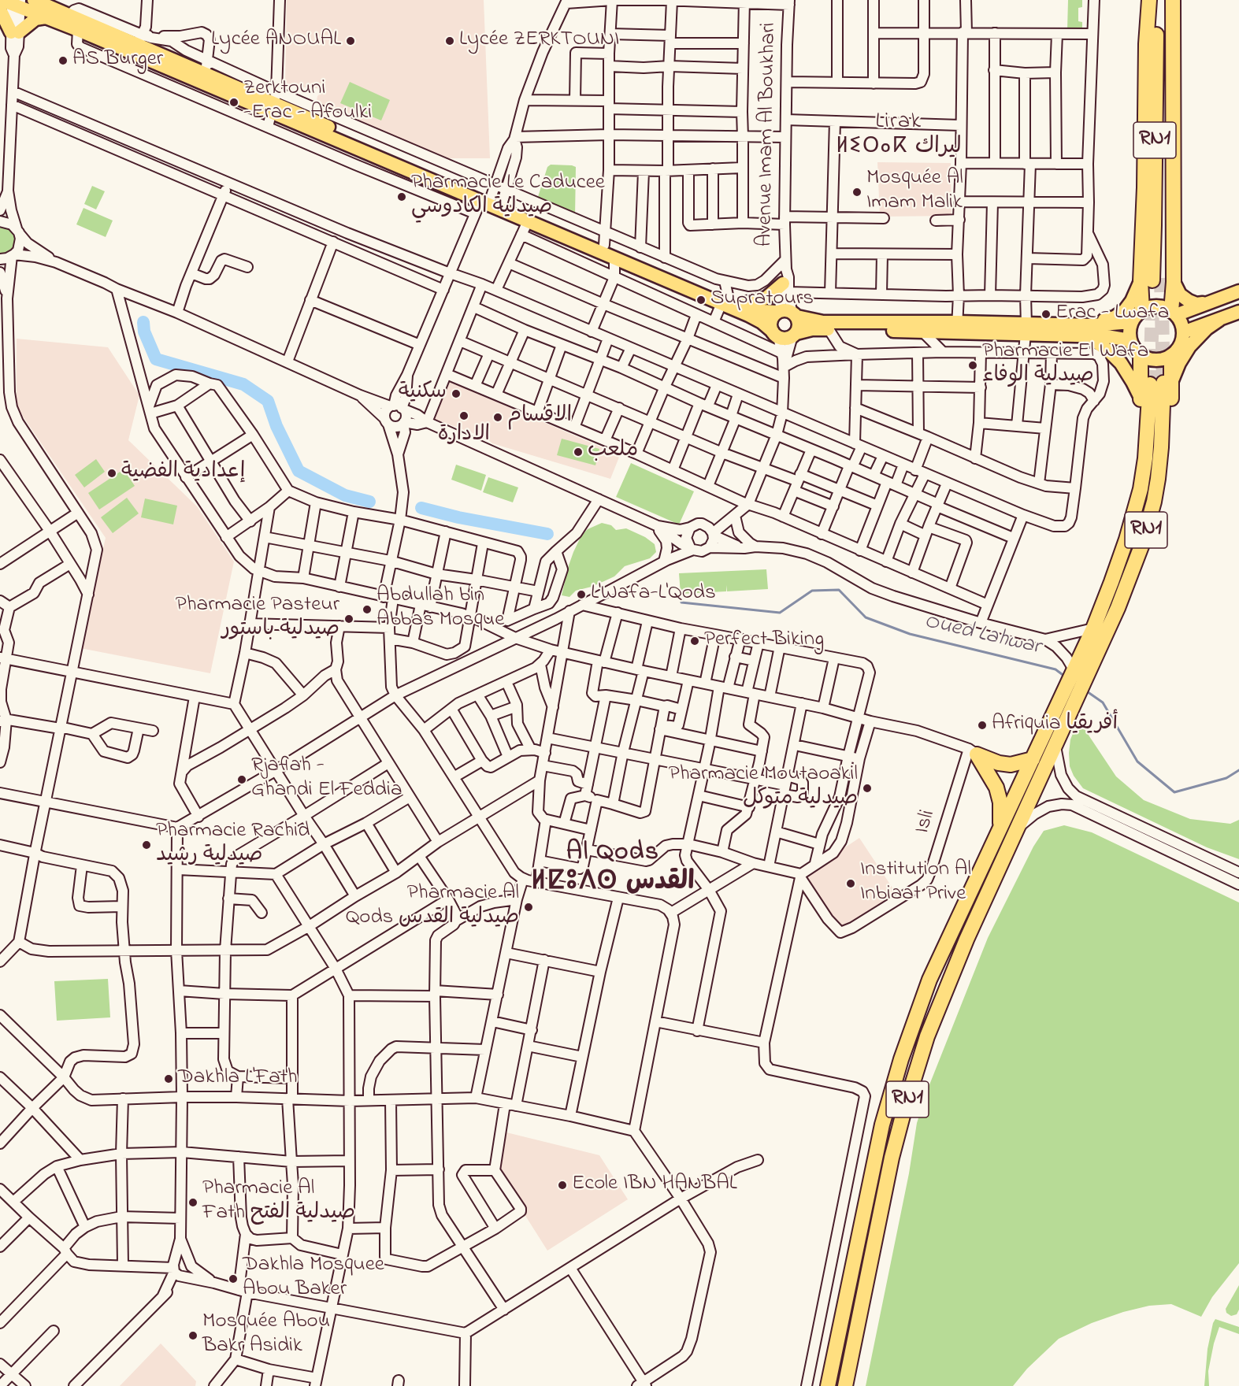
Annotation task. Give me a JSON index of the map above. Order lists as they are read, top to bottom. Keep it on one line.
{"streets":{"highway":["RN1"],"street":["Avenue Imam Al Boukhari","Isli"]},"districts":["Lirak ⵍⵉⵔⴰⴽ ليراك","Al Qods ⵍⵇⵓⴷⵙ القدس"],"water":["Oued Lahwar"],"places":["Lycée ANOUAL","Lycée ZERKTOUNI","AS Burger","Zerktouni -Erac - Afoulki","Mosquée Al Imam Malik","Pharmacie Le Caducee صيدلية الكادوسي","Supratours","Erac - Lwafa","Pharmacie El Wafa صيدلية الوفاء","سكنية","الادارة","الاقسام","ملعب","إعدادية الفضية","L'Wafa-L'Qods","Abdullah bin Abbas Mosque","Pharmacie Pasteur صيدلية باستور","Perfect Biking","Afriquia أفريقيا","Rjaflah - Ghandi El Feddia","Pharmacie Moutaoakil صيدلية متوكل","Pharmacie Rachid صيدلية رشيد","Institution Al Inbiaat Prive","Pharmacie Al Qods صيدلية القدس","Dakhla L'Fath","Ecole IBN HANBAL","Pharmacie Al Fath صيدلية الفتح","Dakhla Mosquee Abou Baker","Mosquée Abou Bakr Asidik"]}
